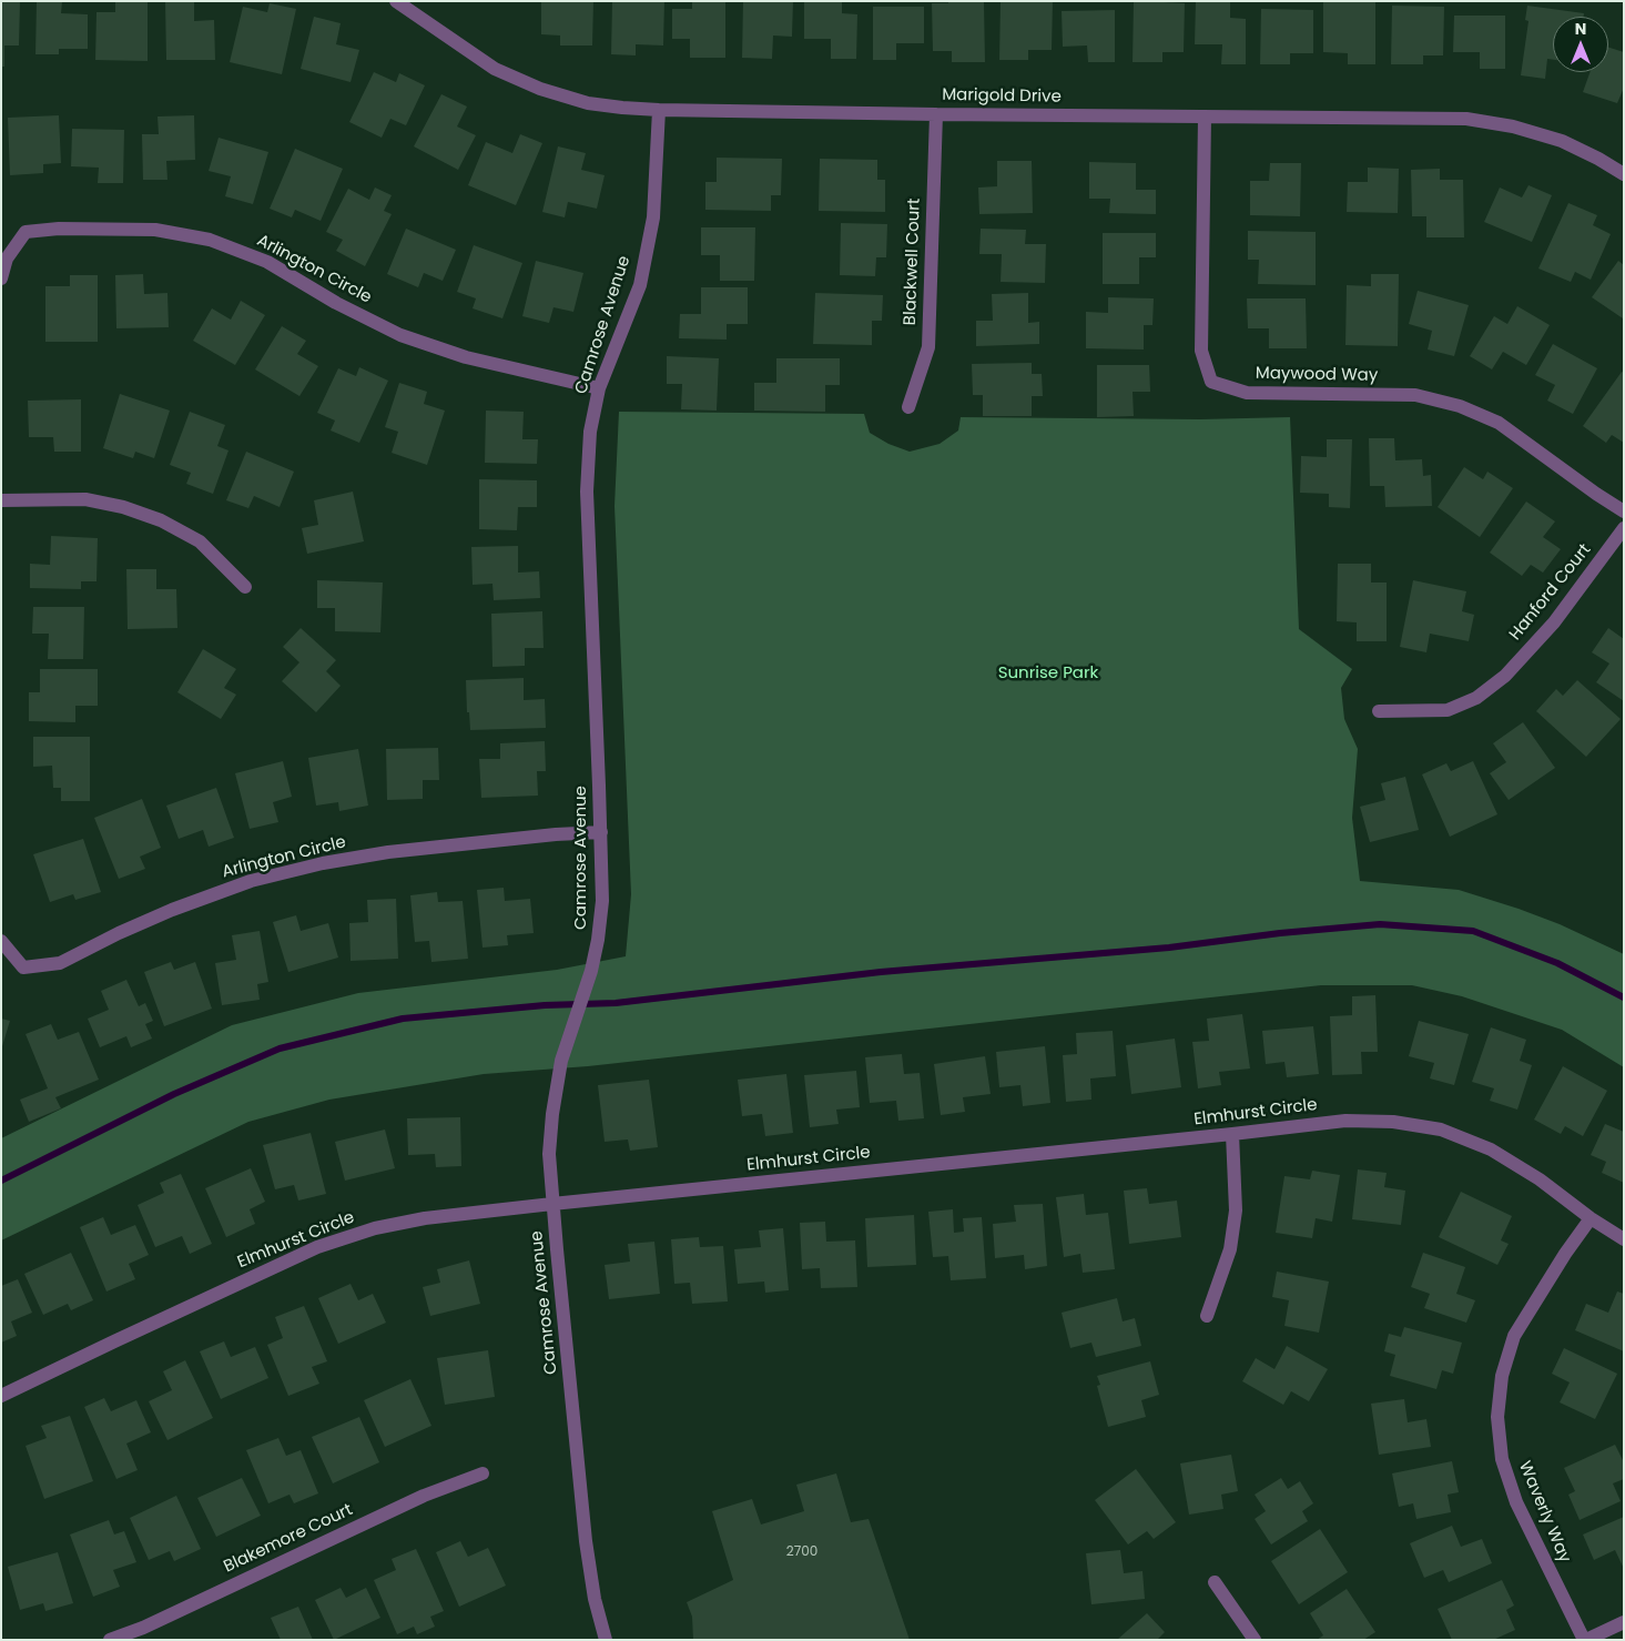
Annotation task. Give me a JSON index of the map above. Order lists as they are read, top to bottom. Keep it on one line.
{"streets":{"street":["Marigold Drive","Blackwell Court","Arlington Circle","Camrose Avenue","Maywood Way","Hanford Court","Elmhurst Circle","Waverly Way","Blakemore Court"]},"crossings":[["Marigold Drive","Blackwell Court"],["Marigold Drive","Camrose Avenue"],["Marigold Drive","Maywood Way"],["Arlington Circle","Camrose Avenue"],["Camrose Avenue","Elmhurst Circle"],["Elmhurst Circle","Waverly Way"]],"parks":["Sunrise Park"],"house_numbers":["2700"],"north":"top"}
